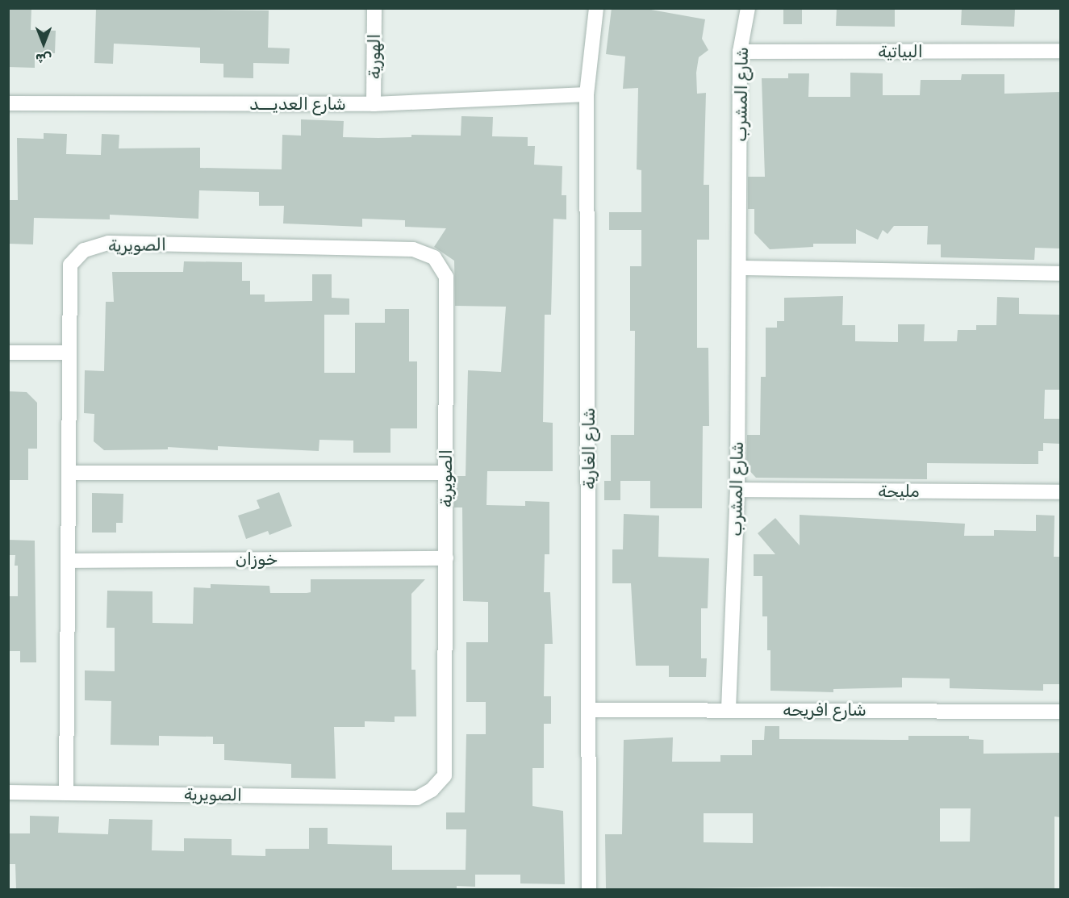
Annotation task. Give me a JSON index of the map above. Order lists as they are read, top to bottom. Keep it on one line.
{"streets":{"street":["البياتية","الهورية","شارع المشرب","شارع العديـــد","الصويرية","شارع الغارية","مليحة","خوزان","شارع افريحه"]},"crossings":[["البياتية","شارع المشرب"],["الهورية","شارع العديـــد"],["شارع المشرب","مليحة"],["شارع المشرب","شارع افريحه"],["شارع العديـــد","شارع الغارية"],["الصويرية","خوزان"],["شارع الغارية","شارع افريحه"]],"north":"bottom"}
